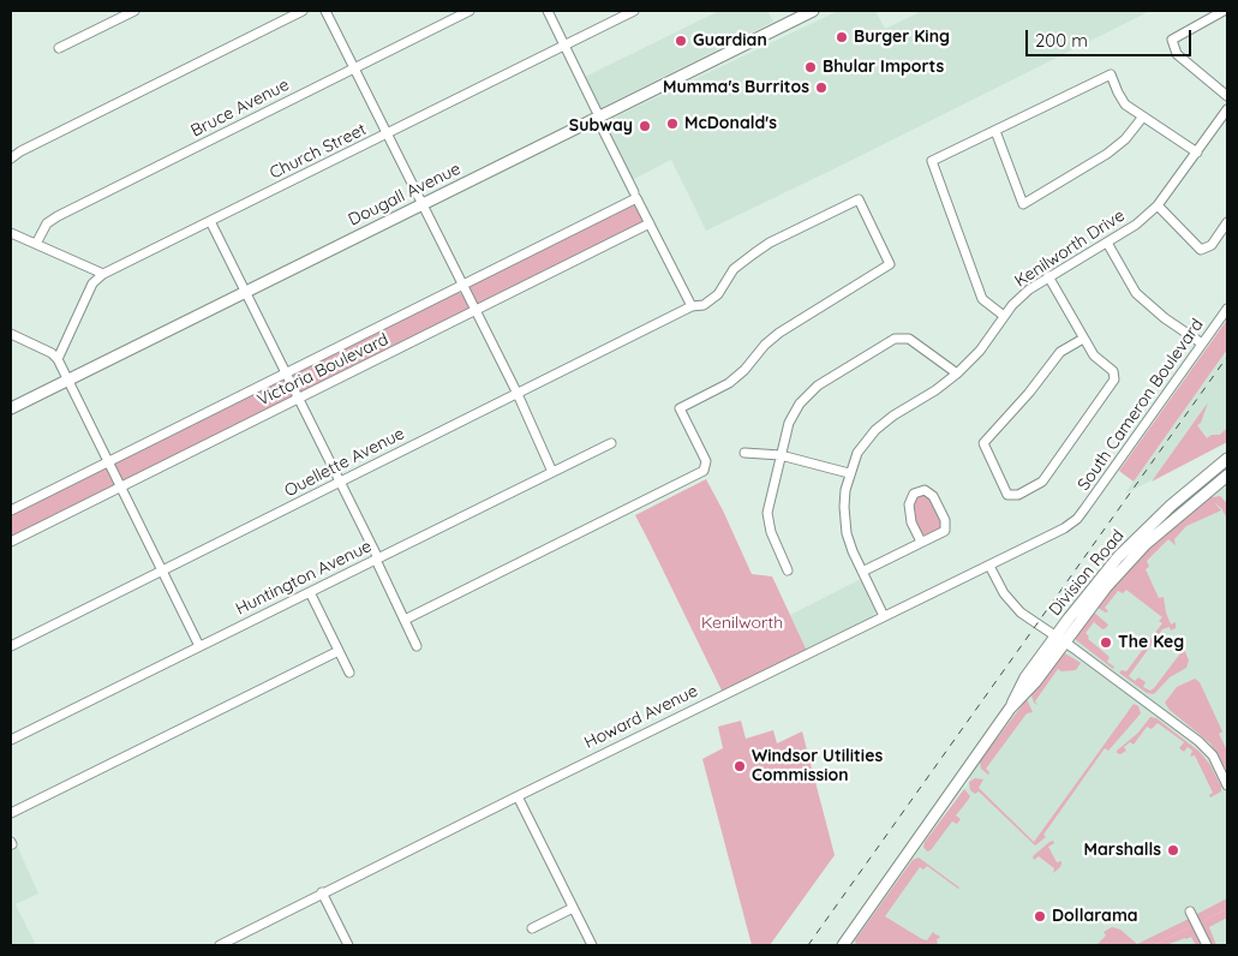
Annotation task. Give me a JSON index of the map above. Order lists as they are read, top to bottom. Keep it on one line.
{"streets":{"main road":["Dougall Avenue","Division Road"],"street":["Bruce Avenue","Church Street","Kenilworth Drive","Victoria Boulevard","South Cameron Boulevard","Ouellette Avenue","Huntington Avenue","Howard Avenue"]},"crossings":[["Kenilworth Drive","Howard Avenue"],["South Cameron Boulevard","Howard Avenue"]],"parks":["Kenilworth"],"places":["Burger King","Guardian","Bhular Imports","Mumma's Burritos","McDonald's","Subway","The Keg","Windsor Utilities Commission","Marshalls","Dollarama"],"scale_bar":"200 m"}
